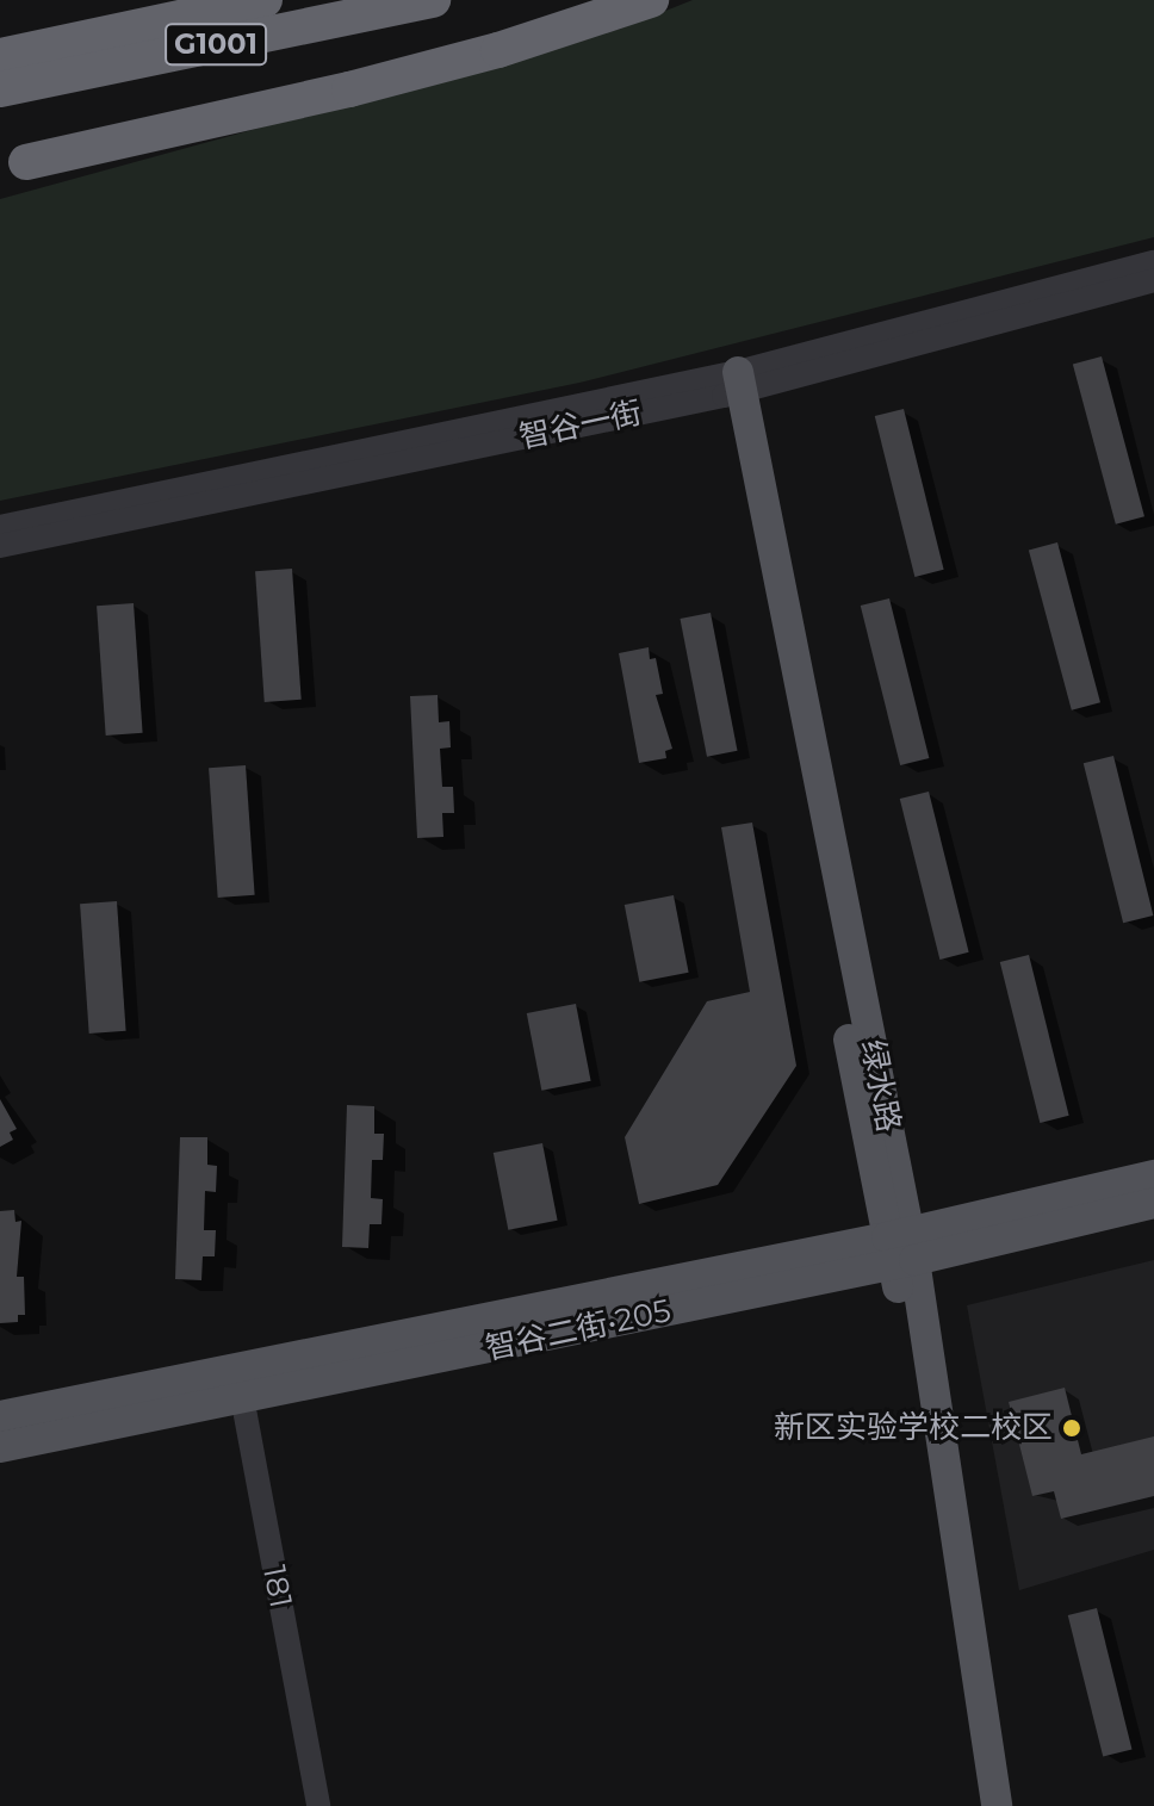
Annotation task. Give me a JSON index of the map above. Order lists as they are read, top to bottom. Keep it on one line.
{"streets":{"highway":["G1001"],"main road":["绿水路","智谷二街•205"],"street":["智谷一街","181"]},"crossings":[["智谷一街","绿水路"],["绿水路","智谷二街•205"],["智谷二街•205","181"]],"places":["新区实验学校二校区"]}
